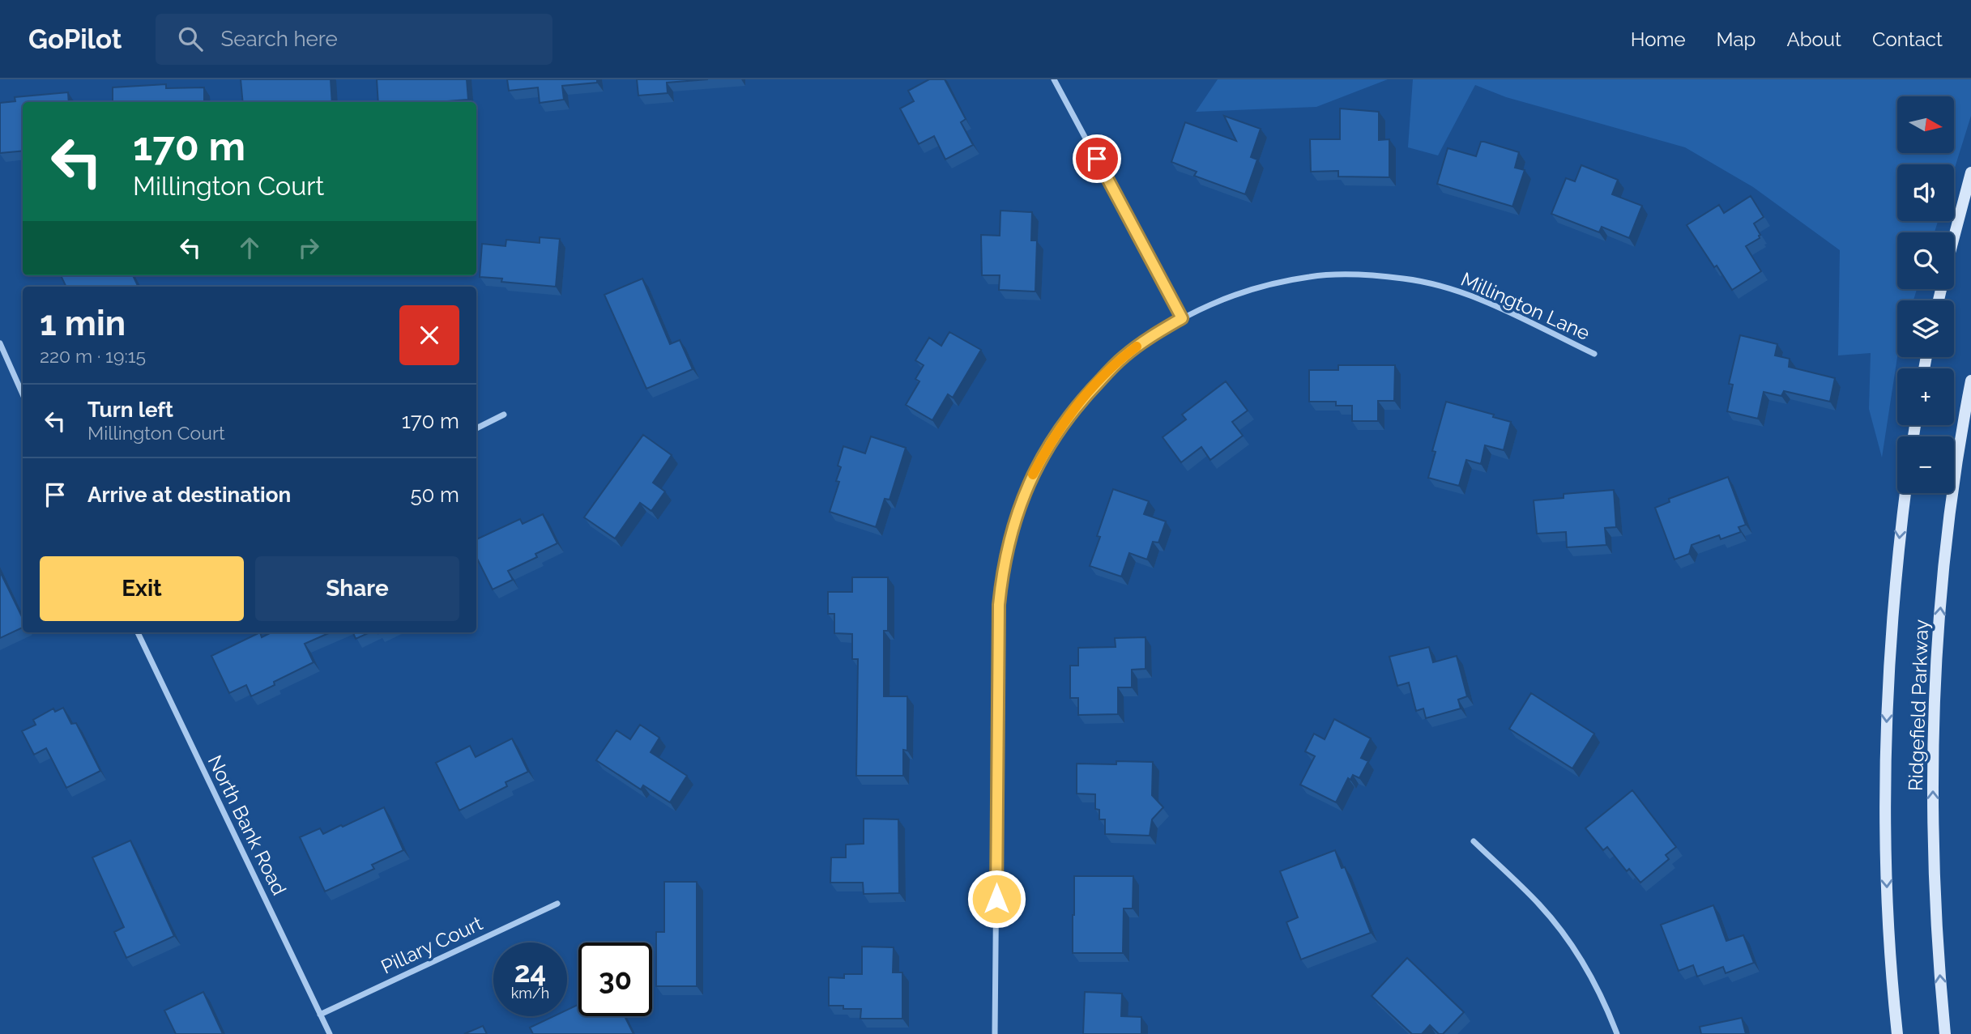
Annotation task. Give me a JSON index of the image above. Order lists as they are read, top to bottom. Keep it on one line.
{"streets":{"main road":["Ridgefield Parkway"],"street":["Millington Lane","North Bank Road","Pillary Court"]},"crossings":[["North Bank Road","Pillary Court"]],"north":"right","page":{"header":"GoPilot","search":"Search here","nav":["Home","Map","About","Contact"],"map_buttons":["+","−"],"turn":["170 m","Millington Court"],"heading":["1 min","220 m · 19:15"],"list":[{"name":"Turn left","note":"Millington Court","value":"170 m"},{"name":"Arrive at destination","value":"50 m"}],"buttons":["Exit","Share"],"speed":"24 km/h","limit":"30"}}
